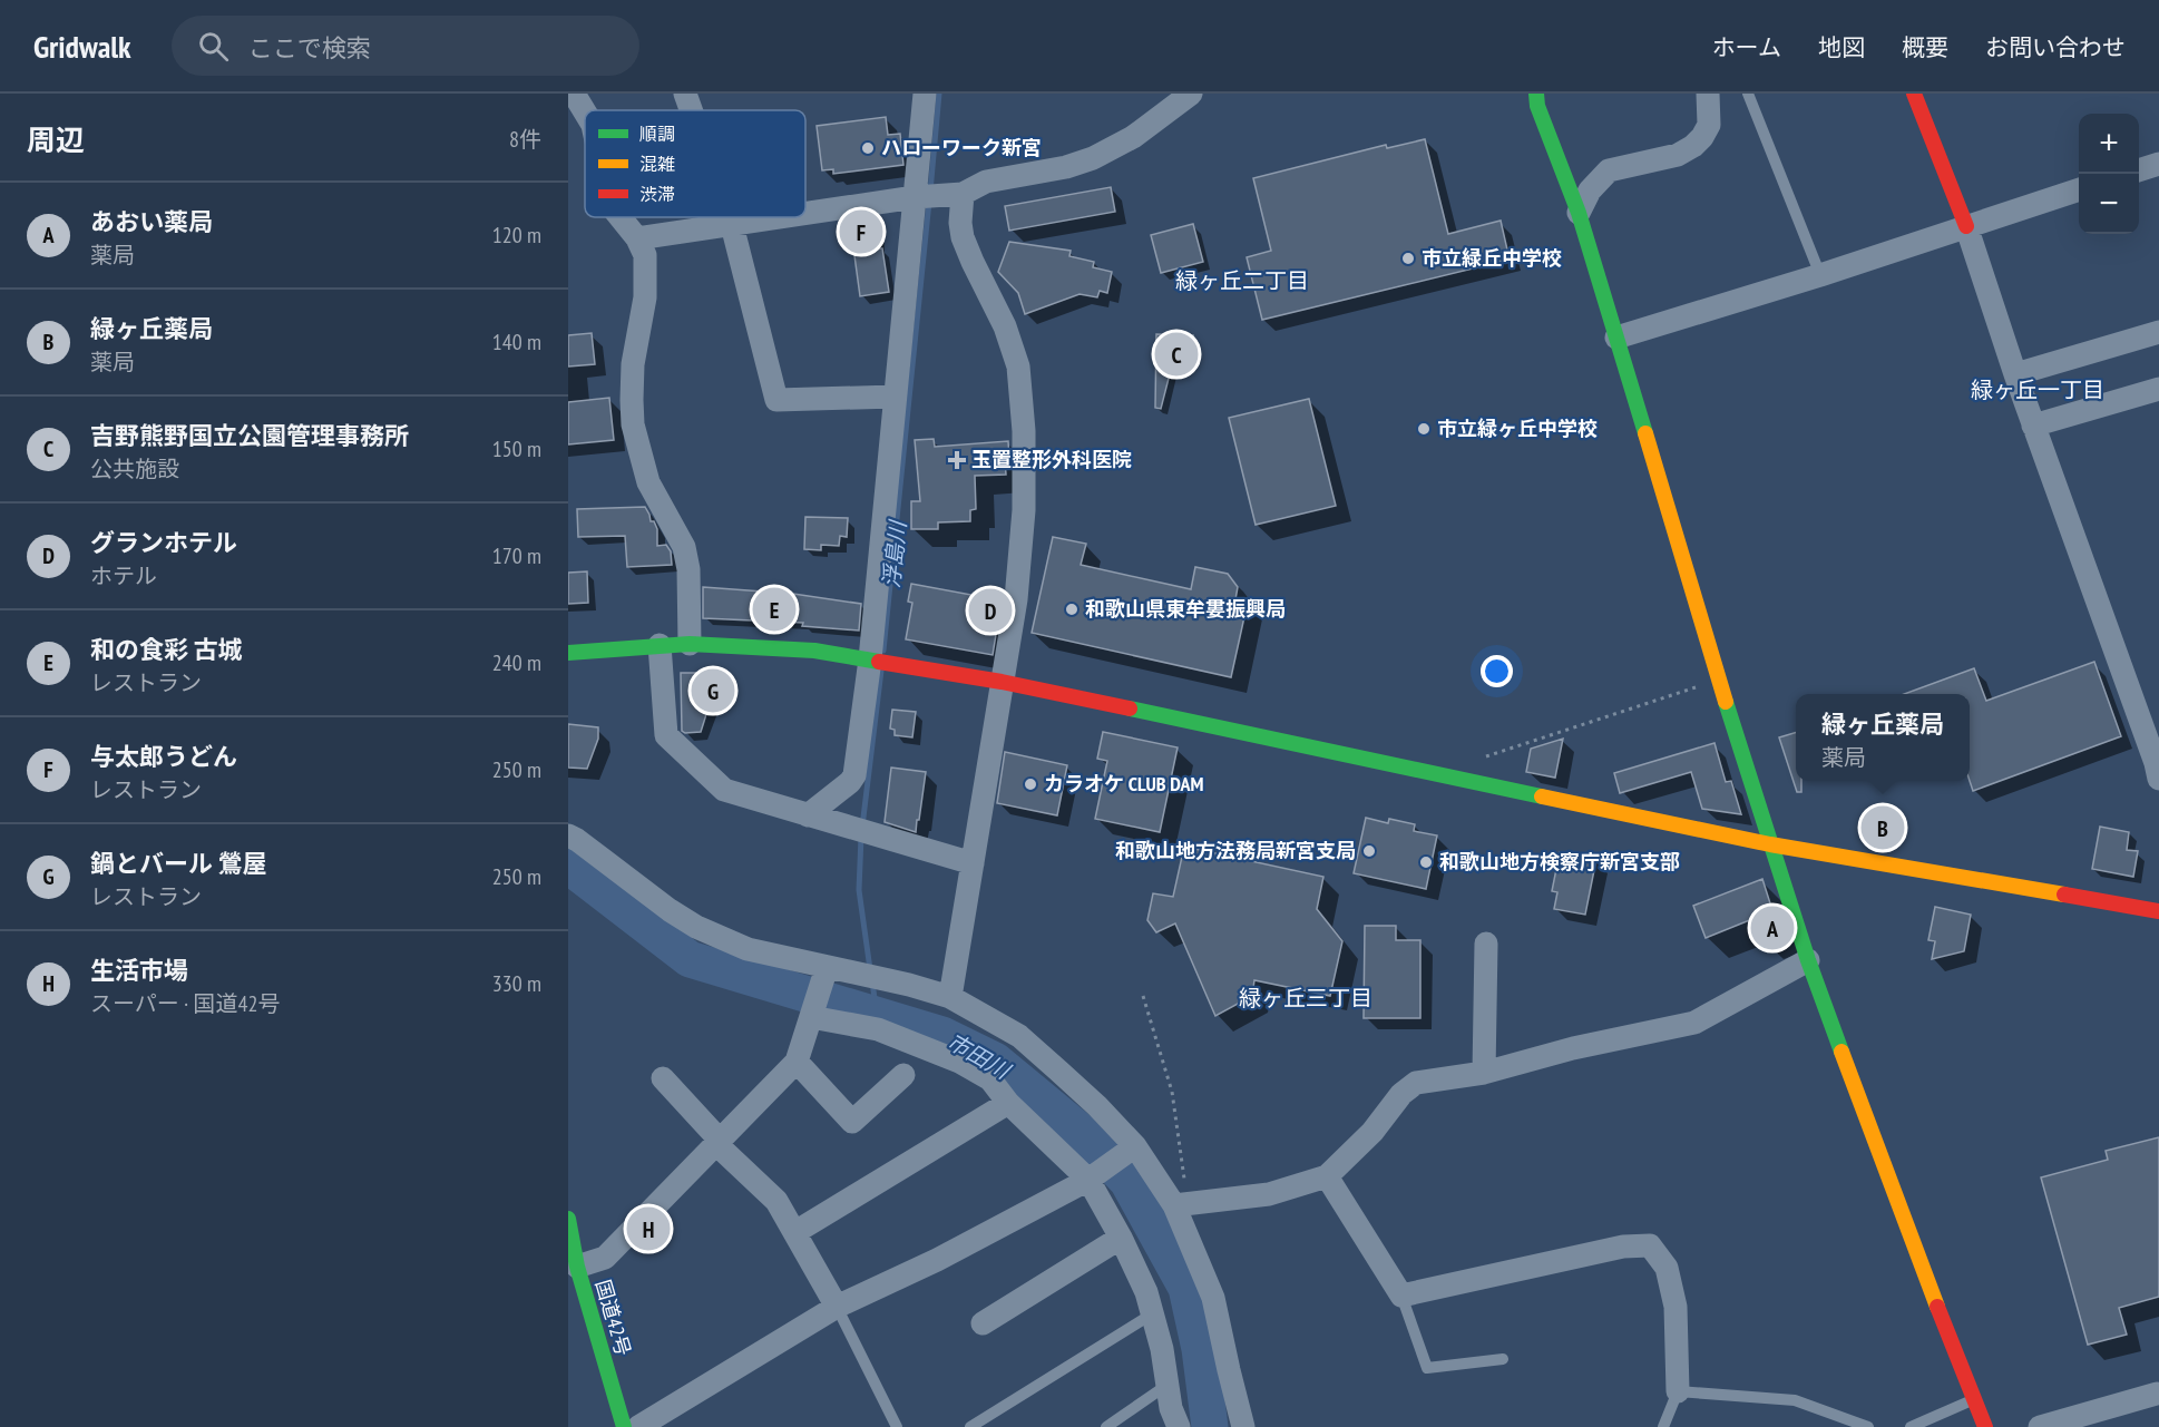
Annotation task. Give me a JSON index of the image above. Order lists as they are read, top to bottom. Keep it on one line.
{"streets":{"main road":["国道42号"]},"districts":["緑ヶ丘二丁目","緑ヶ丘一丁目","緑ヶ丘三丁目"],"water":["浮島川","市田川"],"places":{"other":["ハローワーク新宮","市立緑丘中学校","市立緑ヶ丘中学校","和歌山県東牟婁振興局","カラオケ CLUB DAM","和歌山地方法務局新宮支局","和歌山地方検察庁新宮支部"],"health":["玉置整形外科医院"]},"legend":["順調","混雑","渋滞"],"page":{"header":"Gridwalk","search":"ここで検索","nav":["ホーム","地図","概要","お問い合わせ"],"heading":["周辺","8件"],"map_buttons":["+","−"],"list":[{"mark":"A","name":"あおい薬局","note":"薬局","value":"120 m"},{"mark":"B","name":"緑ヶ丘薬局","note":"薬局","value":"140 m"},{"mark":"C","name":"吉野熊野国立公園管理事務所","note":"公共施設","value":"150 m"},{"mark":"D","name":"グランホテル","note":"ホテル","value":"170 m"},{"mark":"E","name":"和の食彩 古城","note":"レストラン","value":"240 m"},{"mark":"F","name":"与太郎うどん","note":"レストラン","value":"250 m"},{"mark":"G","name":"鍋とバール 鶯屋","note":"レストラン","value":"250 m"},{"mark":"H","name":"生活市場","note":"スーパー · 国道42号","value":"330 m"}],"pins":["F","C","E","D","G","B","A","H"],"popup":["緑ヶ丘薬局","薬局"]}}
